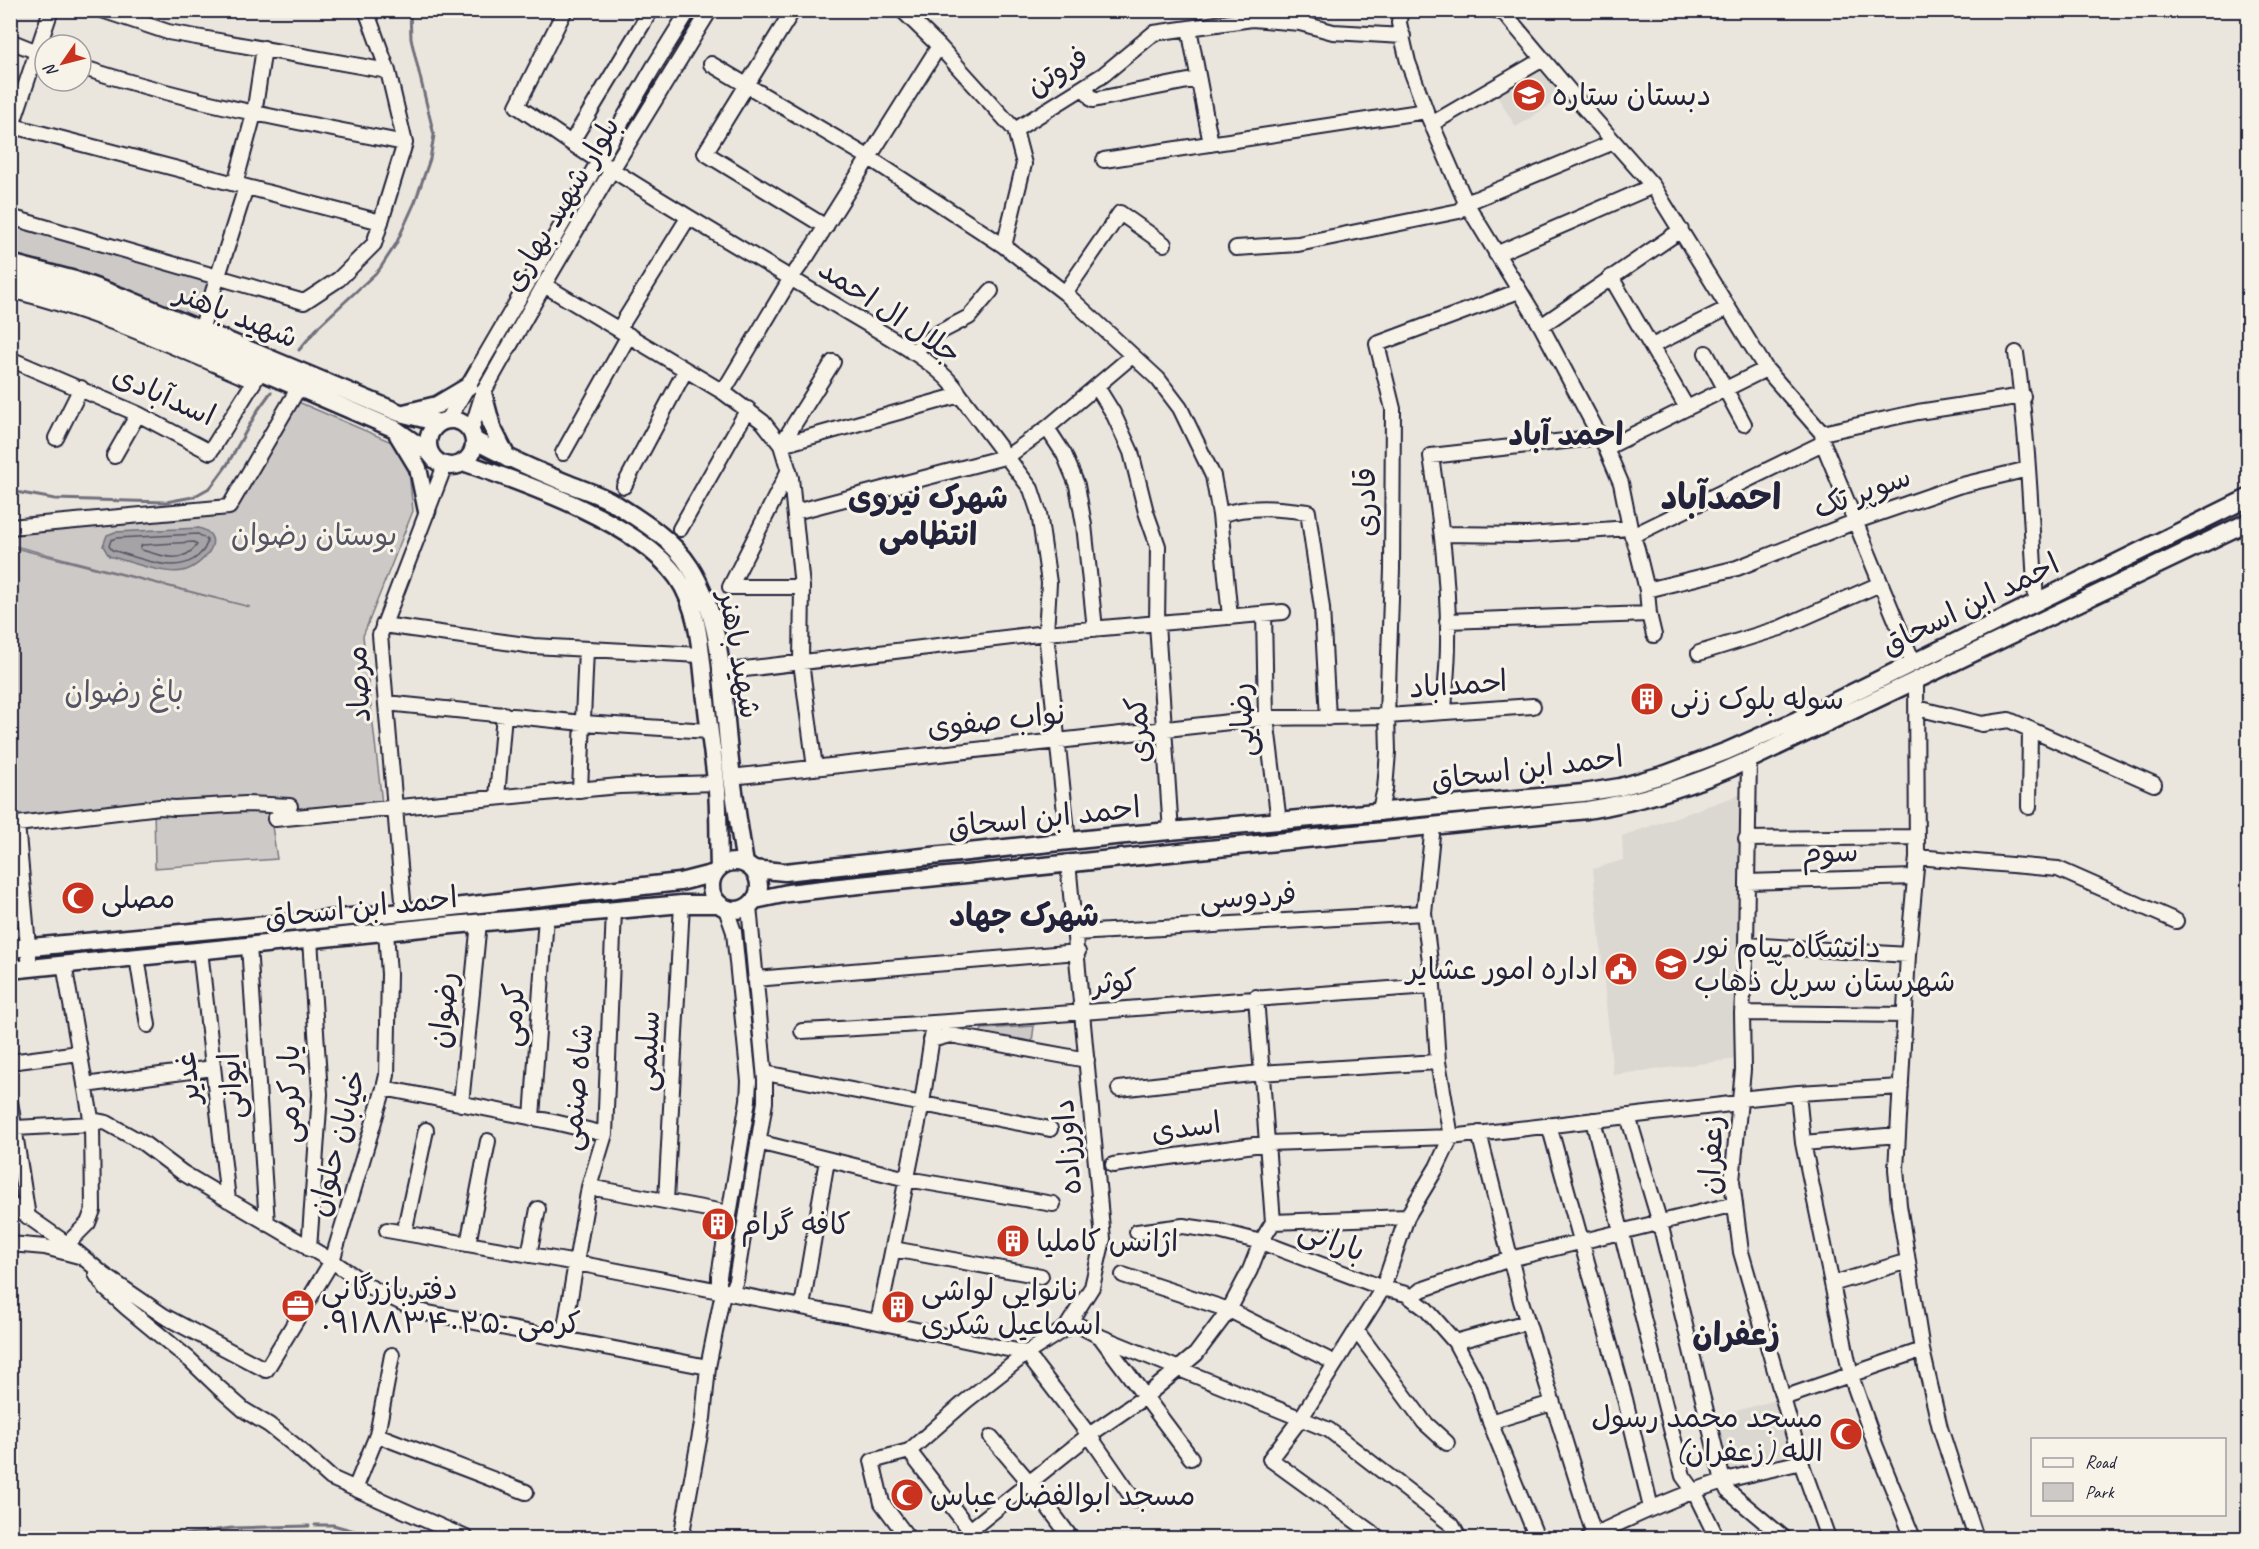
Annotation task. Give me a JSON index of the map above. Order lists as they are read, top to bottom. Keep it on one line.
{"streets":{"main road":["شهید باهنر","احمد ابن اسحاق"],"street":["فروتن","بلوار شهید بهاری","جلال ال احمد","اسدآبادی","سوپر تک","قادری","مرصاد","احمداباد","نواب صفوی","رضایی","کمری","سوم","فردوسی","کوثر","رضوان","کرمی","سلیمی","غدیر","ایوانی","شاه صنمی","یار کرمی","اسدی","خیابان حلوان","داورزاده","زعفران","بارانی"]},"crossings":[["بلوار شهید بهاری","جلال ال احمد"],["بلوار شهید بهاری","شهید باهنر"],["بلوار شهید بهاری","مرصاد"],["جلال ال احمد","احمد ابن اسحاق"],["جلال ال احمد","نواب صفوی"],["شهید باهنر","اسدآبادی"],["شهید باهنر","احمد ابن اسحاق"],["شهید باهنر","مرصاد"],["شهید باهنر","نواب صفوی"],["قادری","احمد ابن اسحاق"],["قادری","احمداباد"],["احمد ابن اسحاق","مرصاد"],["احمد ابن اسحاق","رضایی"],["احمد ابن اسحاق","کمری"],["احمد ابن اسحاق","رضوان"],["احمد ابن اسحاق","کرمی"],["احمد ابن اسحاق","سلیمی"],["احمد ابن اسحاق","غدیر"],["احمد ابن اسحاق","ایوانی"],["احمد ابن اسحاق","شاه صنمی"],["احمد ابن اسحاق","یار کرمی"],["احمد ابن اسحاق","خیابان حلوان"],["احمد ابن اسحاق","داورزاده"],["احمد ابن اسحاق","زعفران"],["مرصاد","نواب صفوی"],["احمداباد","نواب صفوی"],["نواب صفوی","رضایی"],["نواب صفوی","کمری"],["سوم","زعفران"],["فردوسی","داورزاده"],["کوثر","داورزاده"],["اسدی","زعفران"]],"districts":["احمد آباد","شهرک نیروی انتظامی","احمدآباد","شهرک جهاد","زعفران"],"parks":["بوستان رضوان","باغ رضوان"],"places":{"school or university":["دبستان ستاره","دانشگاه پیام نور شهرستان سرپل ذهاب"],"building":["سوله بلوک زنی","کافه گرام","اژانس کاملیا","نانوایی لواشی اسماعیل شکری"],"mosque":["مصلی","مسجد محمد رسول الله (زعفران)","مسجد ابوالفضل عباس"],"public building":["اداره امور عشایر"],"office":["دفتربازرگانی کرمی ۰۹۱۸۸۳۴۰۲۵۰"]},"legend":["Road","Park"],"north":"bottom left"}
